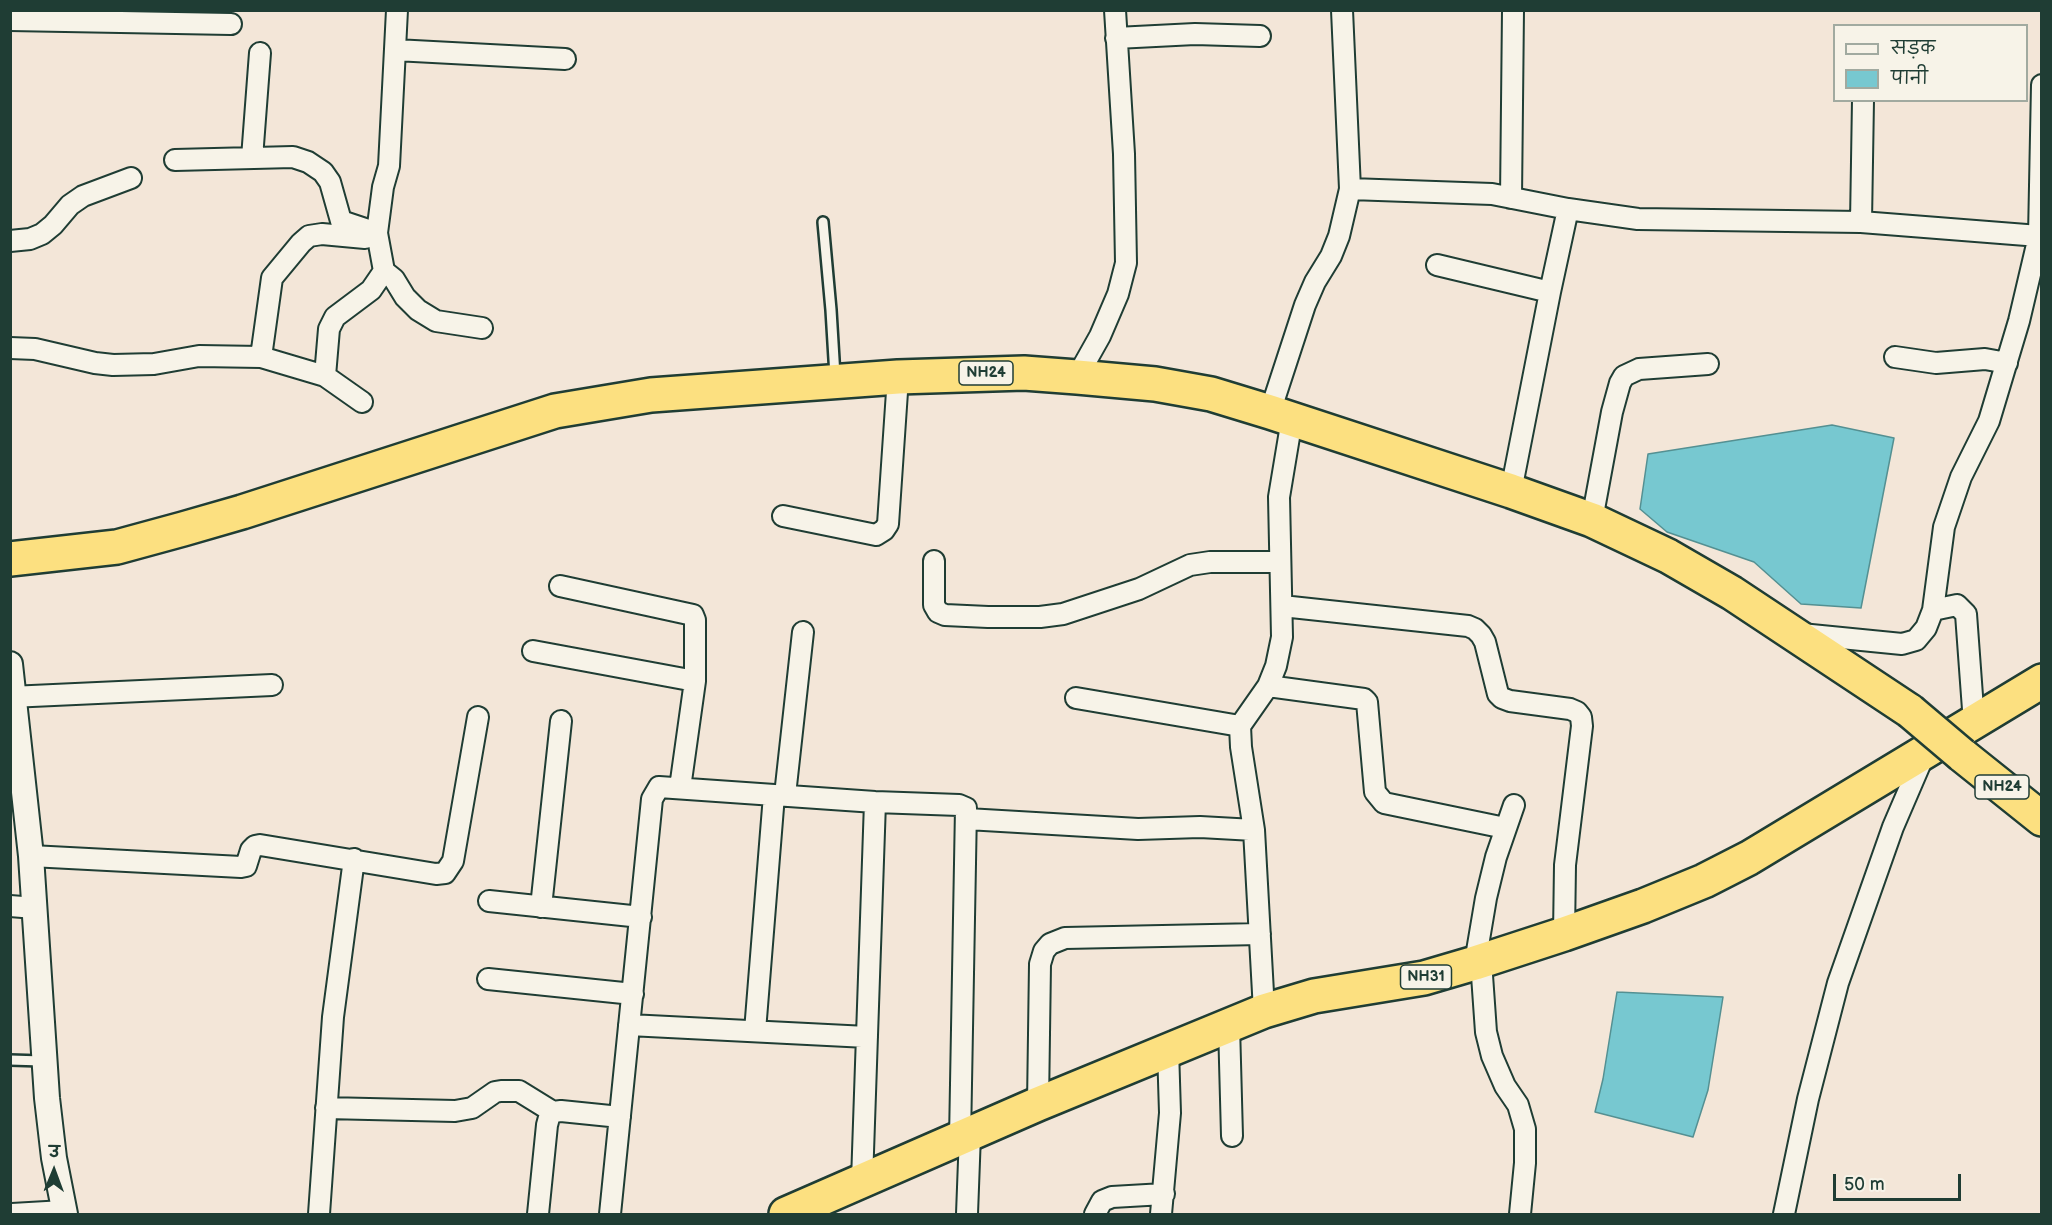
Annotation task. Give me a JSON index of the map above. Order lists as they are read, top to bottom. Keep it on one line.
{"streets":{"highway":["NH24","NH31"]},"legend":["सड़क","पानी"],"scale_bar":"50 m","north":"top"}
